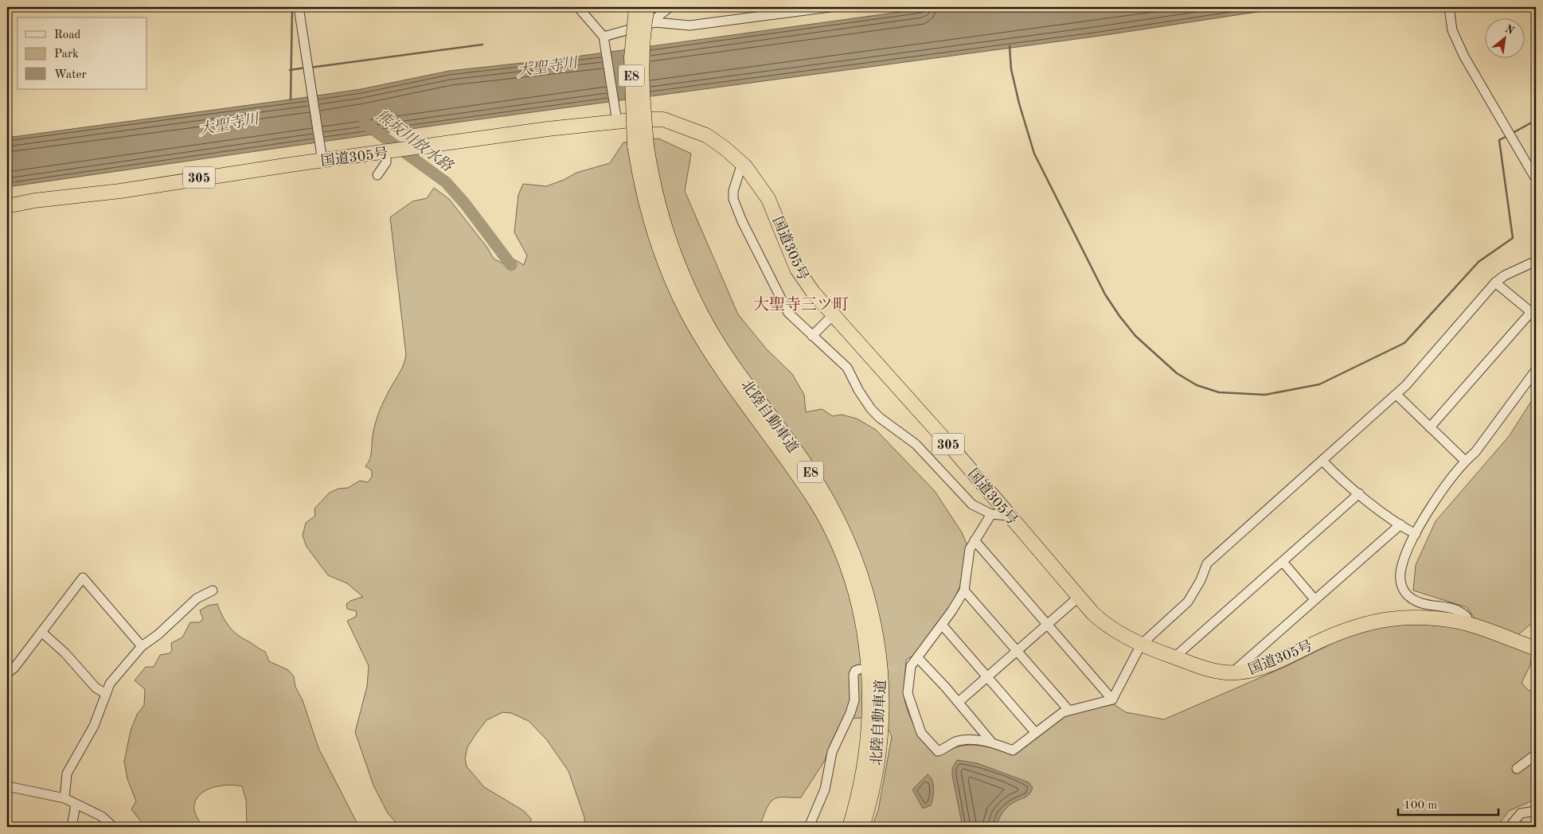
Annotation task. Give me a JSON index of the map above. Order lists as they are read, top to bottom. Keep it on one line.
{"streets":{"highway":["E8","国道305号","305","北陸自動車道"]},"districts":["大聖寺三ツ町"],"water":["大聖寺川","熊坂川放水路"],"legend":["Road","Park","Water"],"scale_bar":"100 m","north":"top right"}
